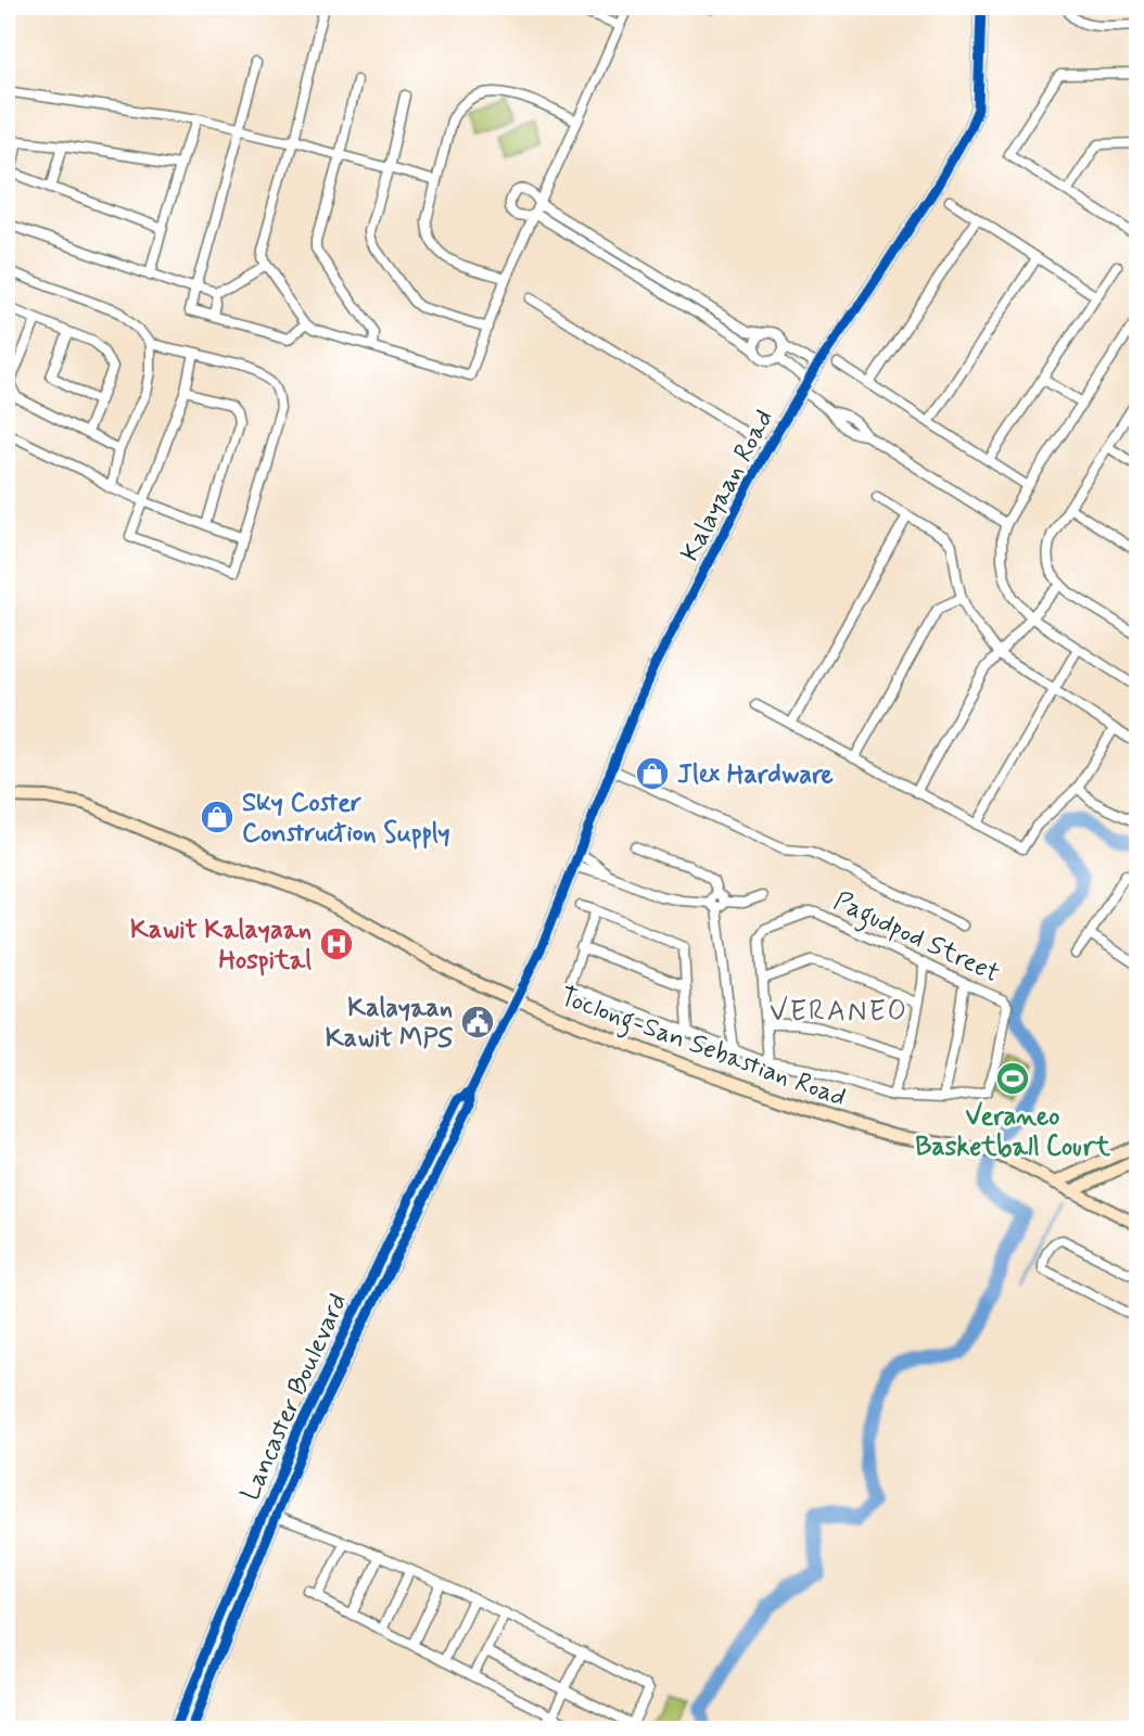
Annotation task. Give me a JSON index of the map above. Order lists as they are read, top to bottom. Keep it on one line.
{"streets":{"main road":["Kalayaan Road","Toclong-San Sebastian Road","Lancaster Boulevard"],"street":["Pagudpod Street"]},"crossings":[["Kalayaan Road","Toclong-San Sebastian Road"],["Kalayaan Road","Lancaster Boulevard"],["Toclong-San Sebastian Road","Lancaster Boulevard"]],"districts":["VERANEO"],"places":{"shop":["Jlex Hardware","Sky Coster Construction Supply"],"hospital":["Kawit Kalayaan Hospital"],"public building":["Kalayaan Kawit MPS"],"sports":["Veraneo Basketball Court"]}}
